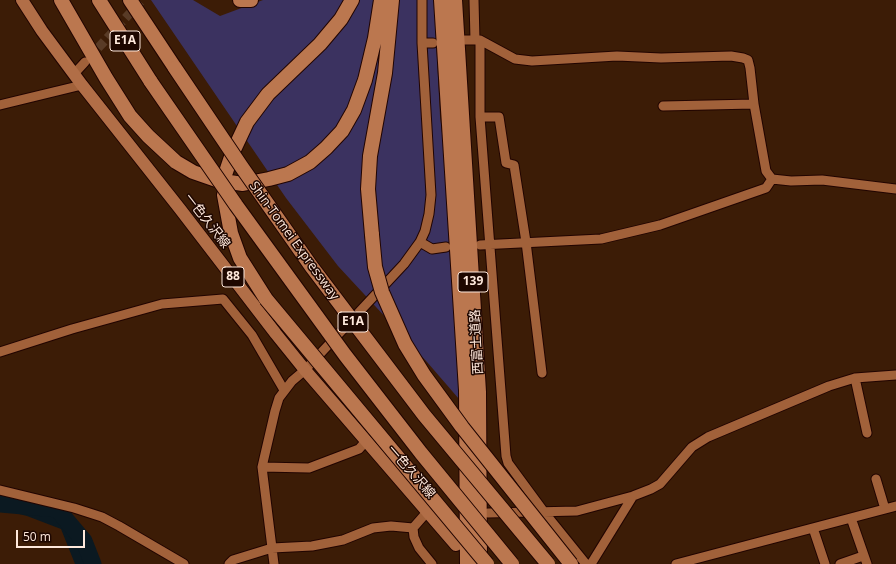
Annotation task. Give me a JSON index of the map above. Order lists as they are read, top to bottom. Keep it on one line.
{"streets":{"highway":["E1A","Shin-Tomei Expressway","139","西富士道路"],"main road":["一色久沢線","88"]},"scale_bar":"50 m"}
